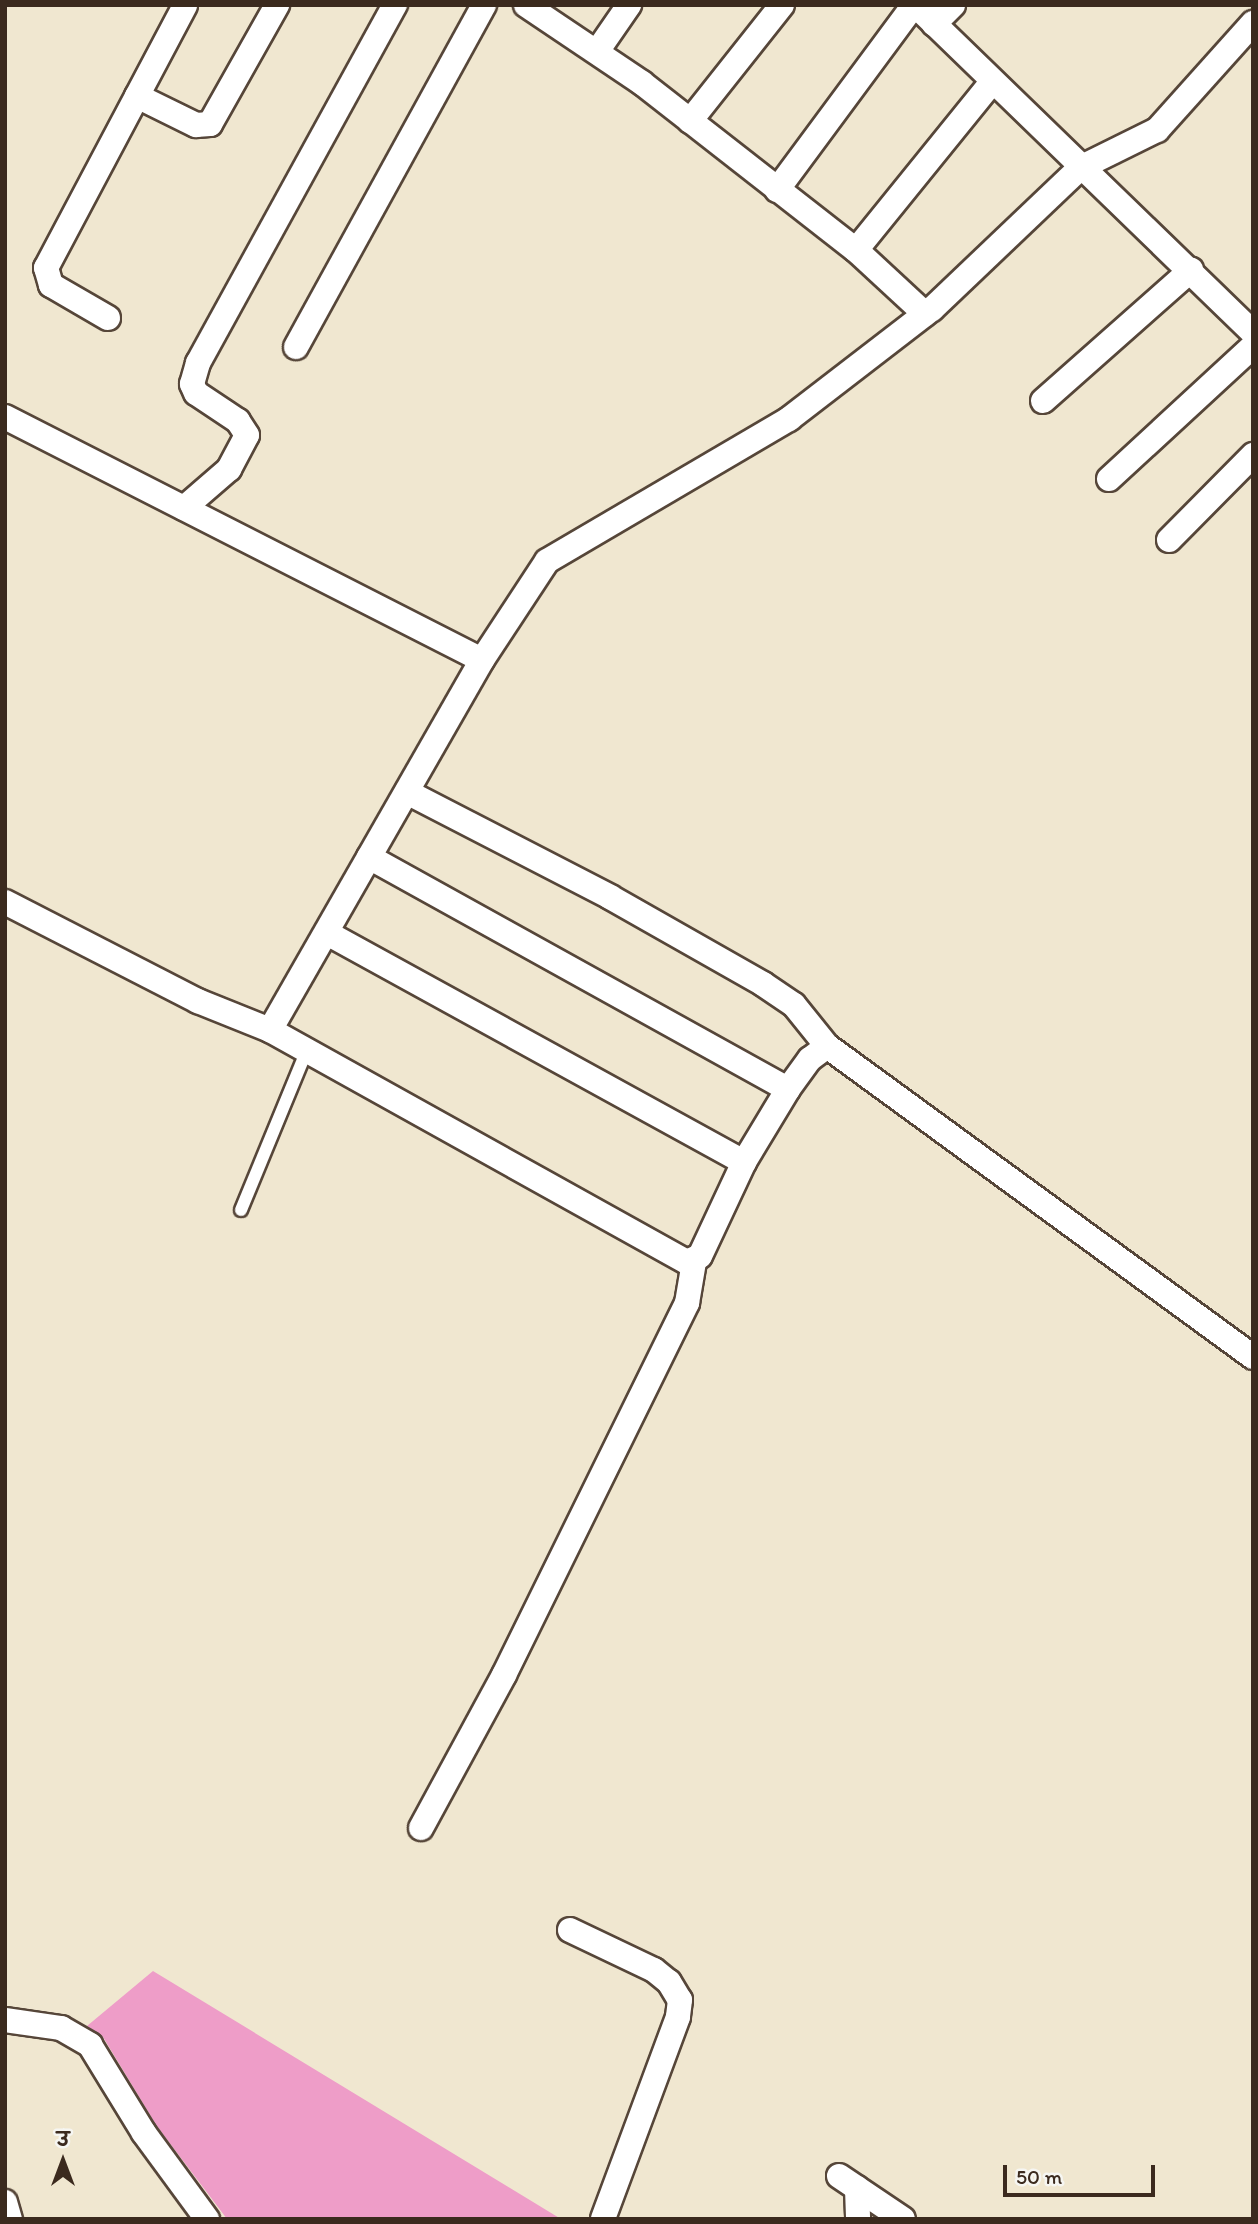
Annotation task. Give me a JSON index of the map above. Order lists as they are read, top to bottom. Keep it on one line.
{"scale_bar":"50 m","north":"top"}
